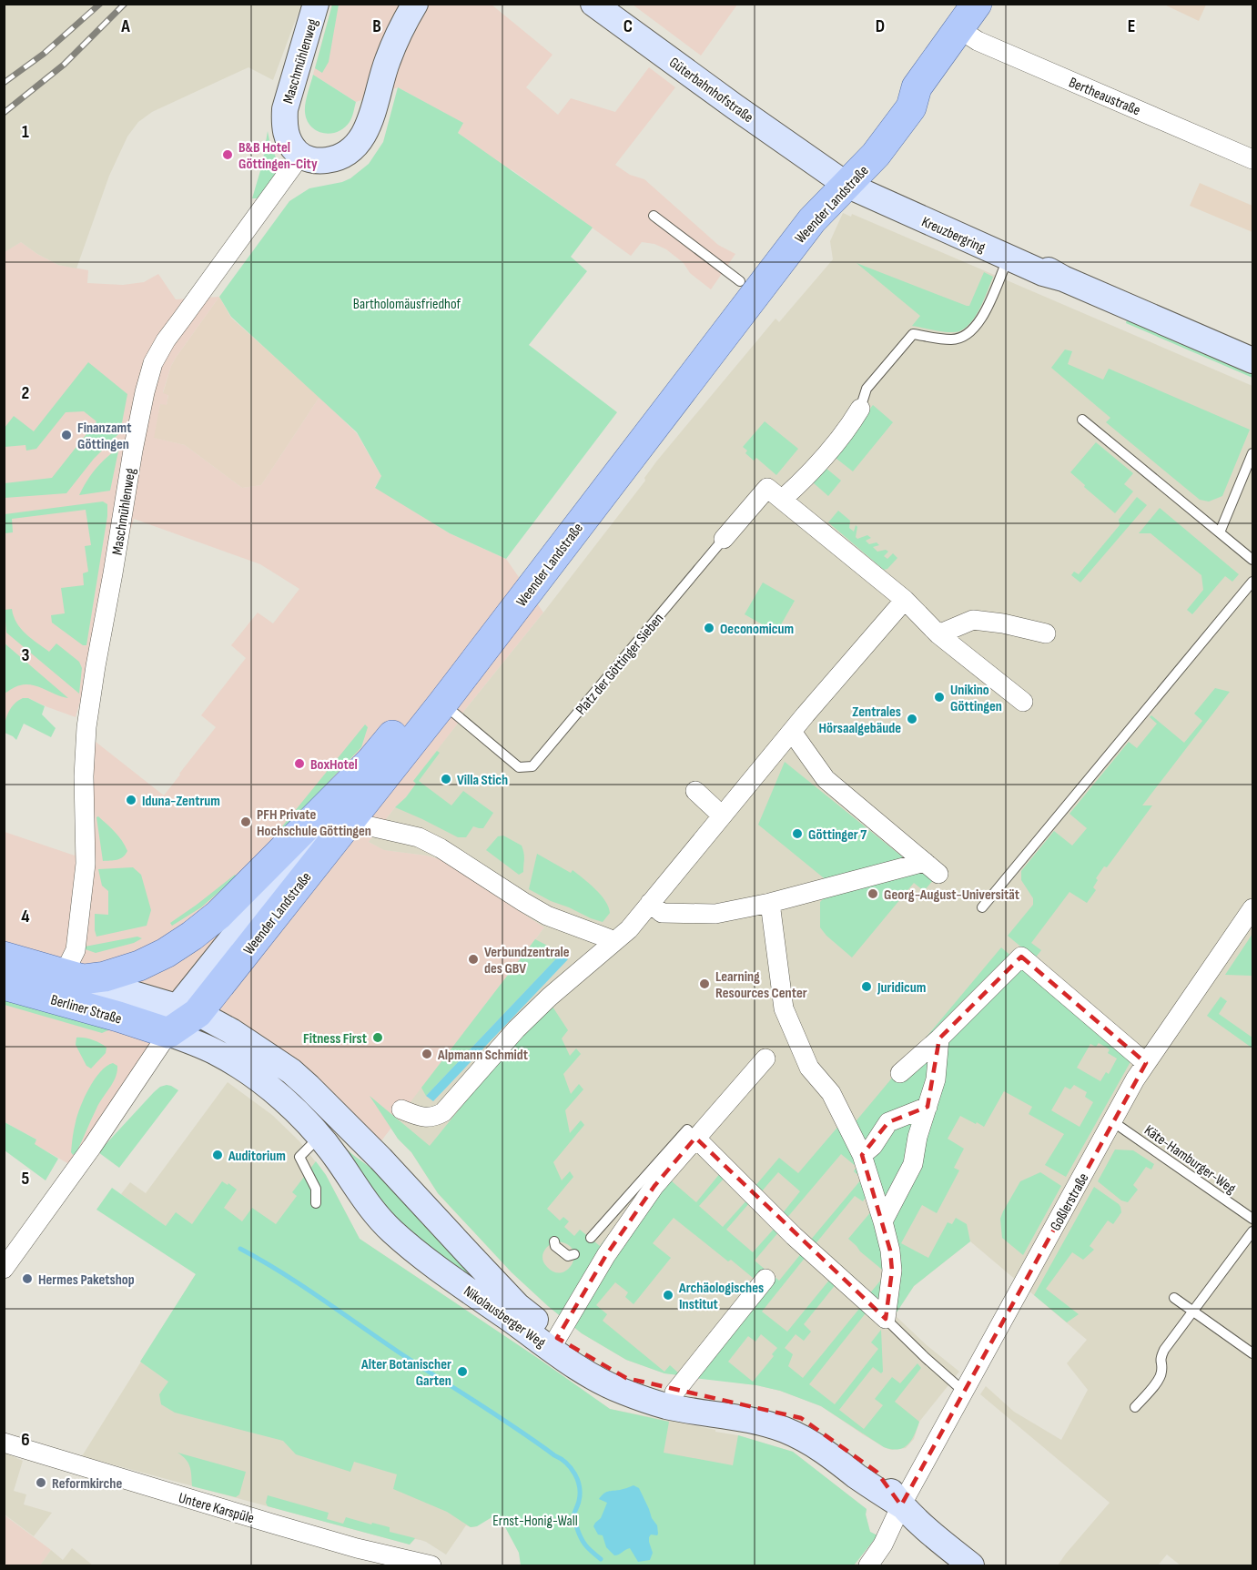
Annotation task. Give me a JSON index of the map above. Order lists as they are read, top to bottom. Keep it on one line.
{"streets":{"main road":["Weender Landstraße","Berliner Straße"],"street":["Maschmühlenweg","Güterbahnhofstraße","Bertheaustraße","Kreuzbergring","Platz der Göttinger Sieben","Goßlerstraße","Nikolausberger Weg","Untere Karspüle"],"lane":["Käte-Hamburger-Weg"]},"crossings":[["Maschmühlenweg","Berliner Straße"],["Güterbahnhofstraße","Weender Landstraße"],["Güterbahnhofstraße","Kreuzbergring"],["Bertheaustraße","Weender Landstraße"],["Weender Landstraße","Kreuzbergring"],["Weender Landstraße","Platz der Göttinger Sieben"],["Weender Landstraße","Berliner Straße"],["Weender Landstraße","Nikolausberger Weg"],["Berliner Straße","Nikolausberger Weg"],["Käte-Hamburger-Weg","Goßlerstraße"],["Goßlerstraße","Nikolausberger Weg"]],"parks":["Bartholomäusfriedhof","Ernst-Honig-Wall"],"places":["B&B Hotel Göttingen-City","Finanzamt Göttingen","Oeconomicum","Unikino Göttingen","Zentrales Hörsaalgebäude","BoxHotel","Villa Stich","Iduna-Zentrum","PFH Private Hochschule Göttingen","Göttinger 7","Georg-August-Universität","Verbundzentrale des GBV","Learning Resources Center","Juridicum","Fitness First","Alpmann Schmidt","Auditorium","Hermes Paketshop","Archäologisches Institut","Alter Botanischer Garten","Reformkirche"],"grid":{"columns":["A","B","C","D","E"],"rows":["1","2","3","4","5","6"]}}
